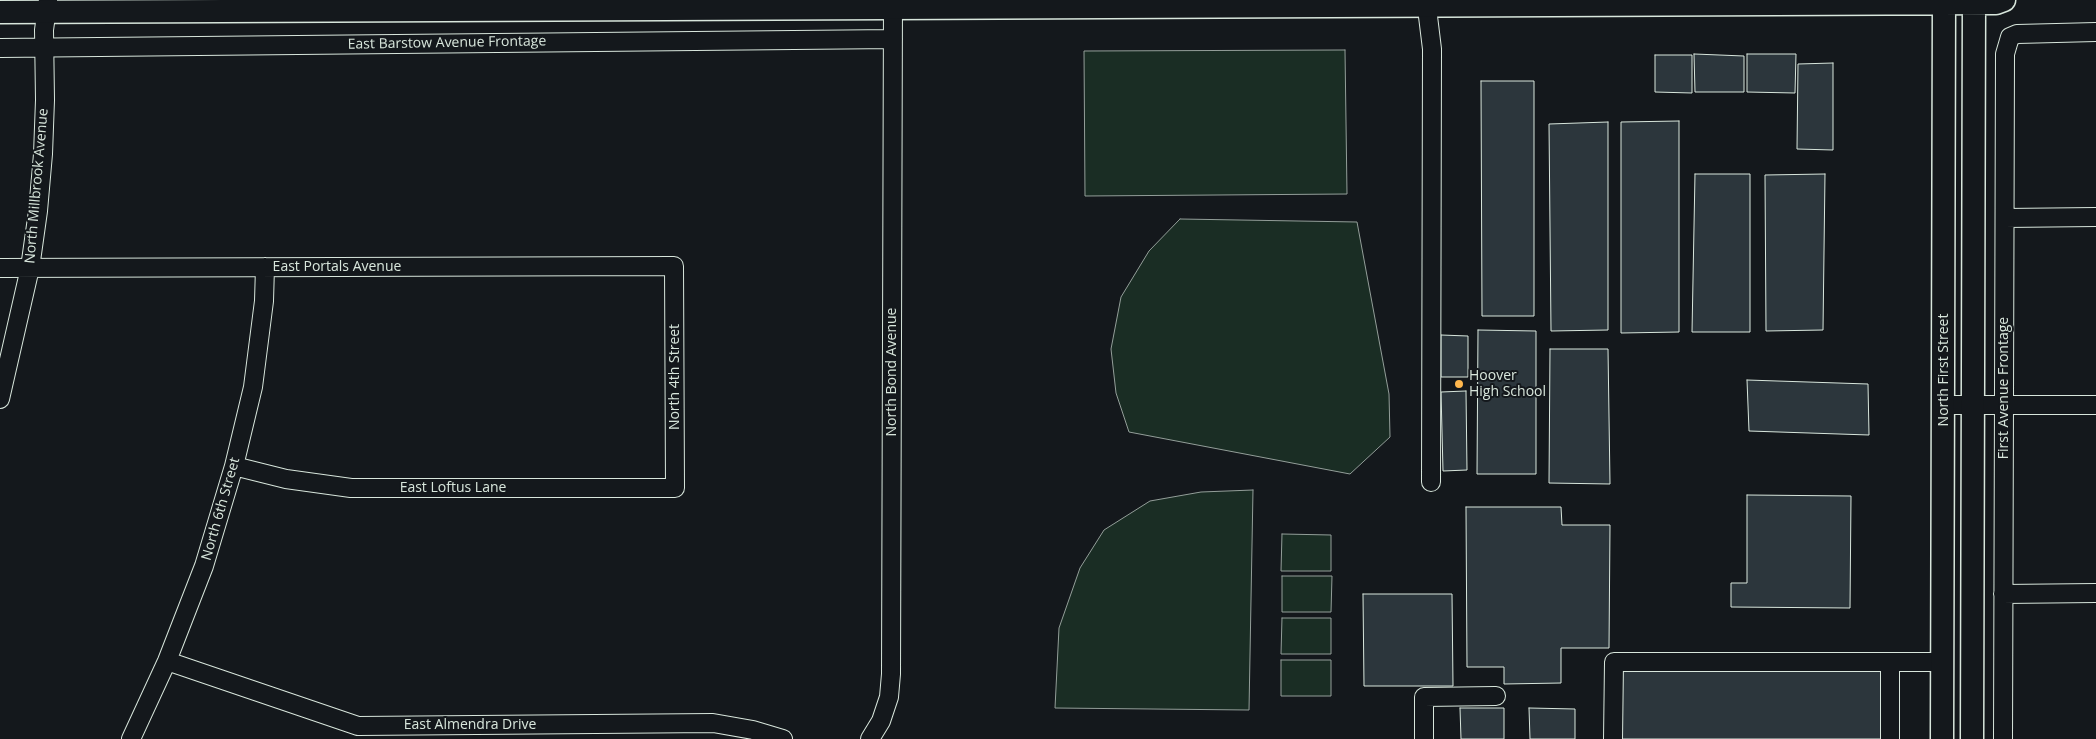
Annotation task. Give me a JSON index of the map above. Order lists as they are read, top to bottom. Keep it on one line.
{"streets":{"main road":["North First Street"],"street":["East Barstow Avenue Frontage","North Millbrook Avenue","East Portals Avenue","North Bond Avenue","North 4th Street","First Avenue Frontage","East Loftus Lane","North 6th Street","East Almendra Drive"]},"crossings":[["East Barstow Avenue Frontage","North Millbrook Avenue"],["East Barstow Avenue Frontage","North Bond Avenue"],["North Millbrook Avenue","East Portals Avenue"],["East Portals Avenue","North 4th Street"],["East Portals Avenue","North 6th Street"],["North 4th Street","East Loftus Lane"],["East Loftus Lane","North 6th Street"],["North 6th Street","East Almendra Drive"]],"places":["Hoover High School"]}
